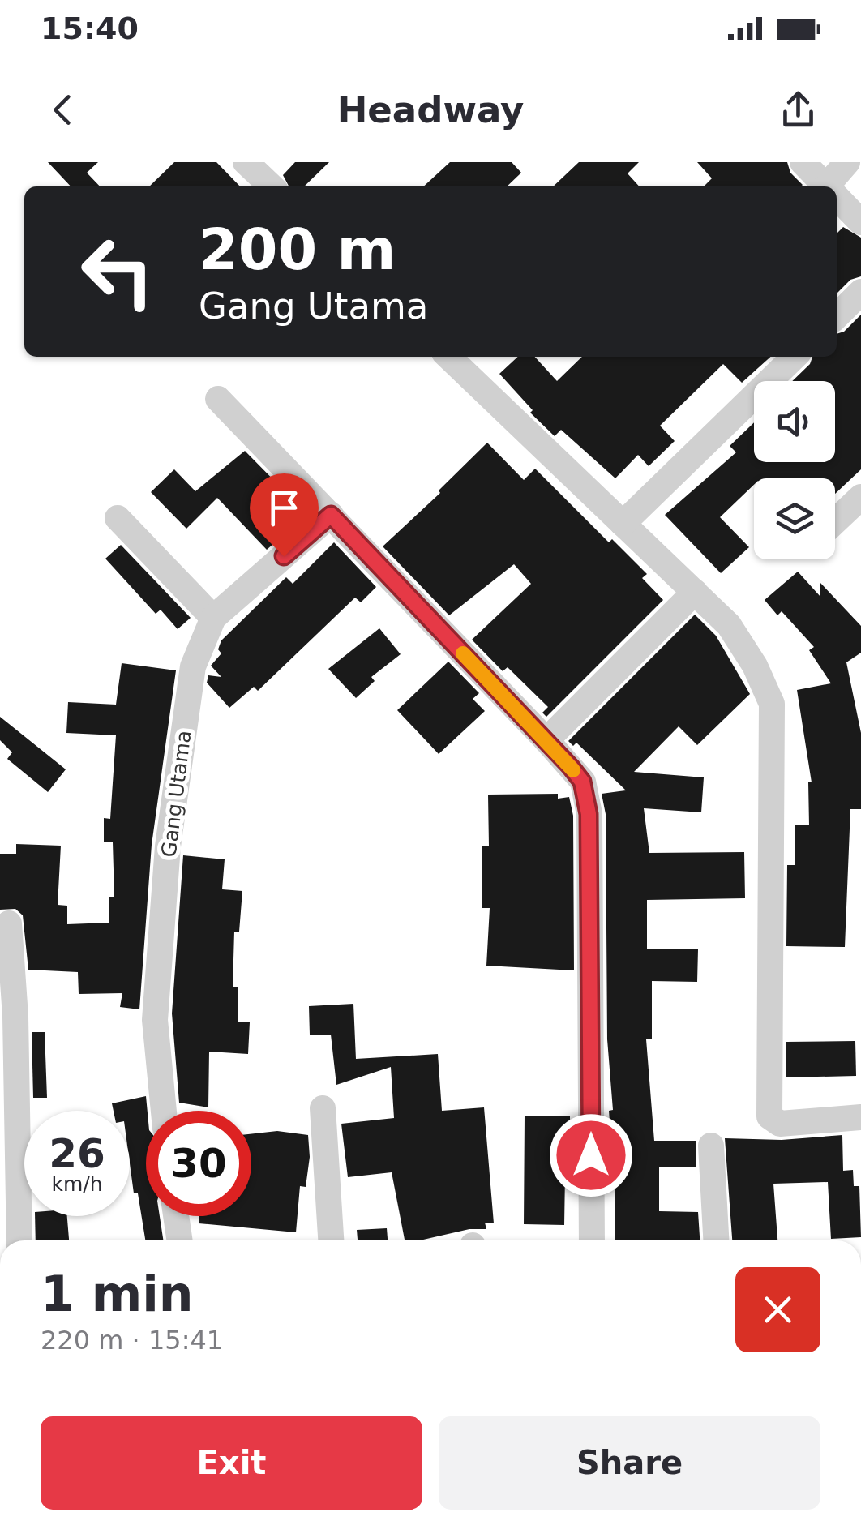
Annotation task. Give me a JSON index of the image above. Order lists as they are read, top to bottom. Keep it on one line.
{"streets":{"street":["Gang Utama"]},"page":{"status":"15:40","header":"Headway","turn":["200 m","Gang Utama"],"speed":"26 km/h","limit":"30","heading":["1 min","220 m · 15:41"],"buttons":["Exit","Share"]}}
